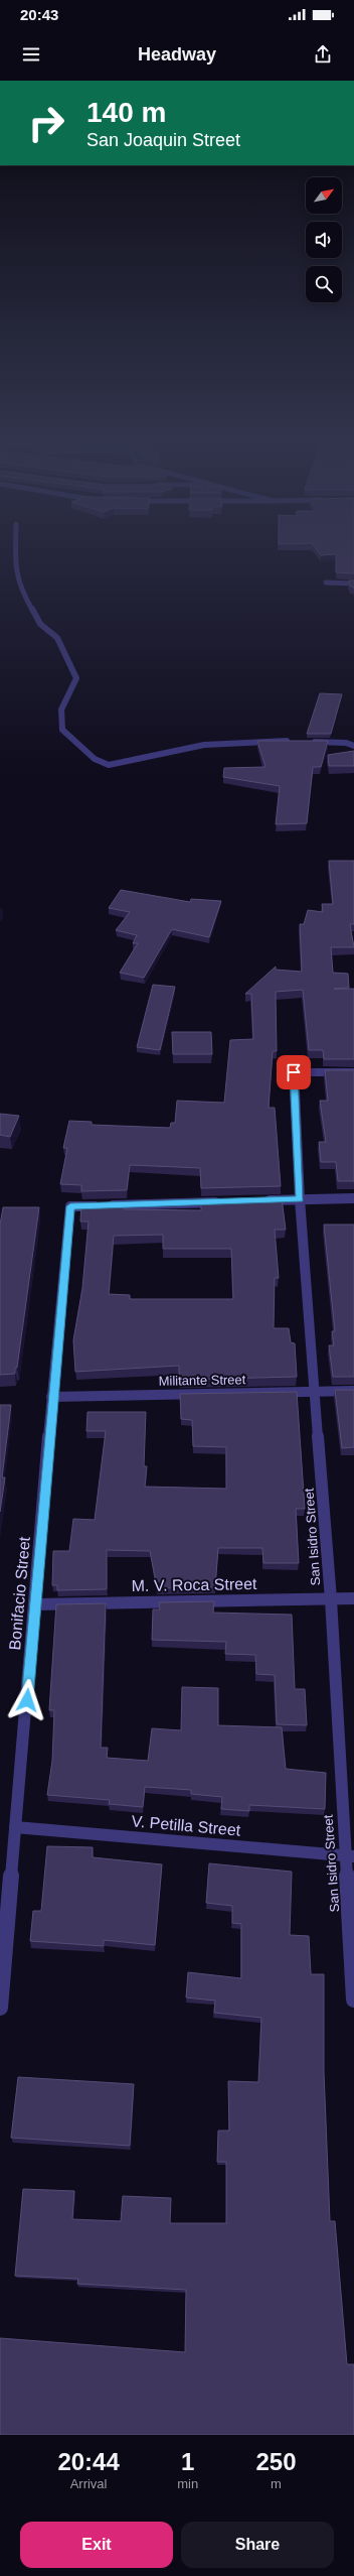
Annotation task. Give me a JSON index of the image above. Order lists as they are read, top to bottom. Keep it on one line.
{"streets":{"street":["Militante Street","San Isidro Street","M. V. Roca Street","Bonifacio Street","V. Petilla Street"]},"crossings":[["Militante Street","San Isidro Street"],["Militante Street","Bonifacio Street"],["San Isidro Street","M. V. Roca Street"],["San Isidro Street","V. Petilla Street"],["M. V. Roca Street","Bonifacio Street"],["Bonifacio Street","V. Petilla Street"]],"north":"top right","page":{"status":"20:43","header":"Headway","turn":["140 m","San Joaquin Street"],"eta":["20:44","Arrival","1","min","250","m"],"buttons":["Exit","Share"]}}
